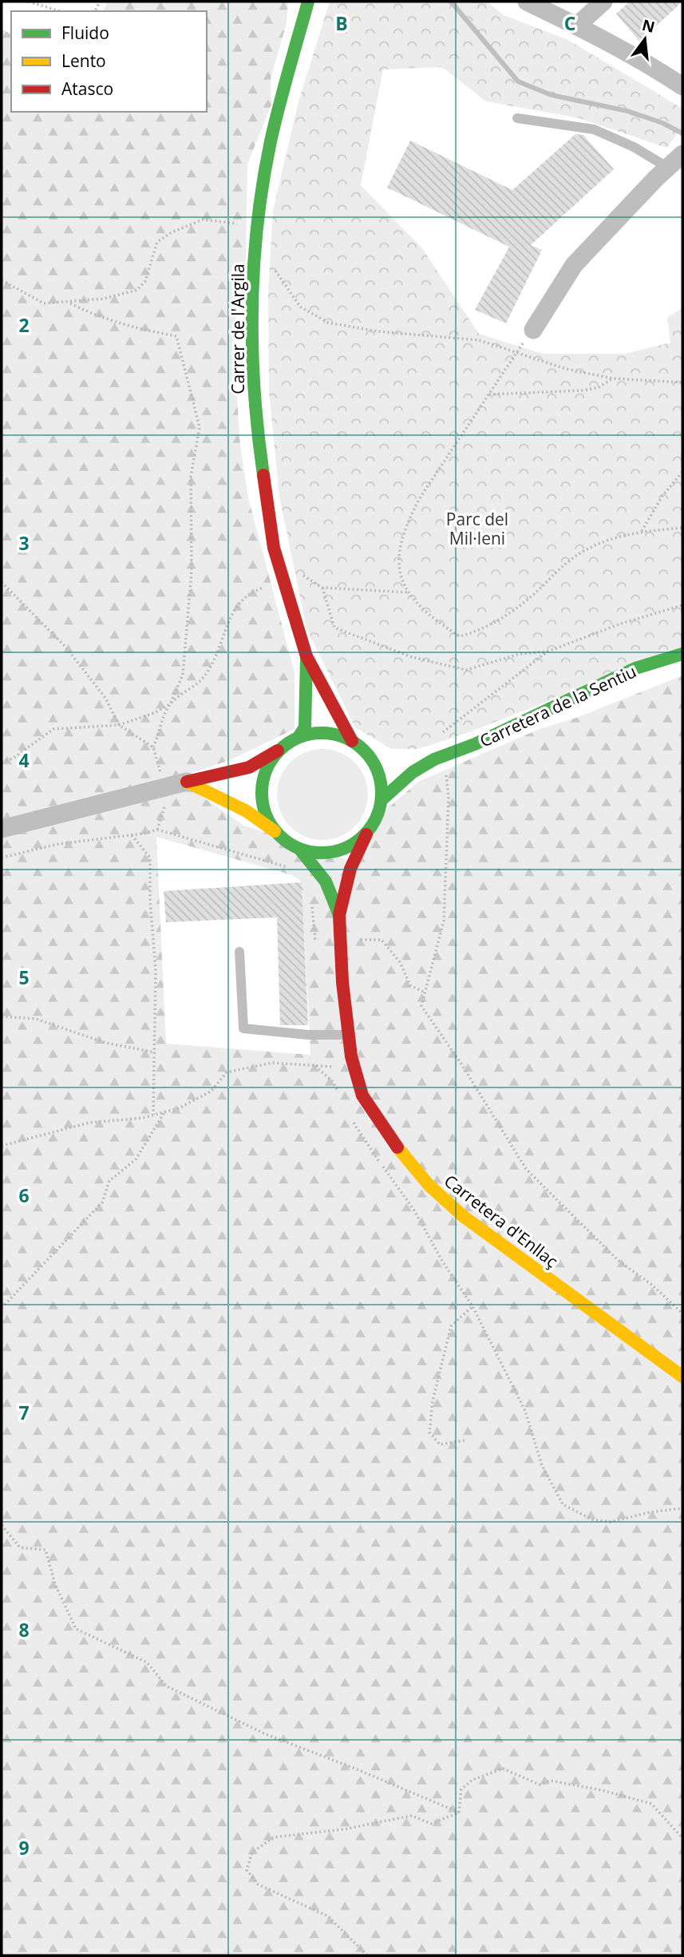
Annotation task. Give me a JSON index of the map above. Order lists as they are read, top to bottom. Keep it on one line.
{"streets":{"street":["Carrer de l'Argila","Carretera de la Sentiu","Carretera d'Enllaç"]},"crossings":[["Carrer de l'Argila","Carretera de la Sentiu"],["Carrer de l'Argila","Carretera d'Enllaç"],["Carretera de la Sentiu","Carretera d'Enllaç"]],"parks":["Parc del Mil·leni"],"legend":["Fluido","Lento","Atasco"],"north":"top","grid":{"columns":["B","C"],"rows":["2","3","4","5","6","7","8","9"]}}
